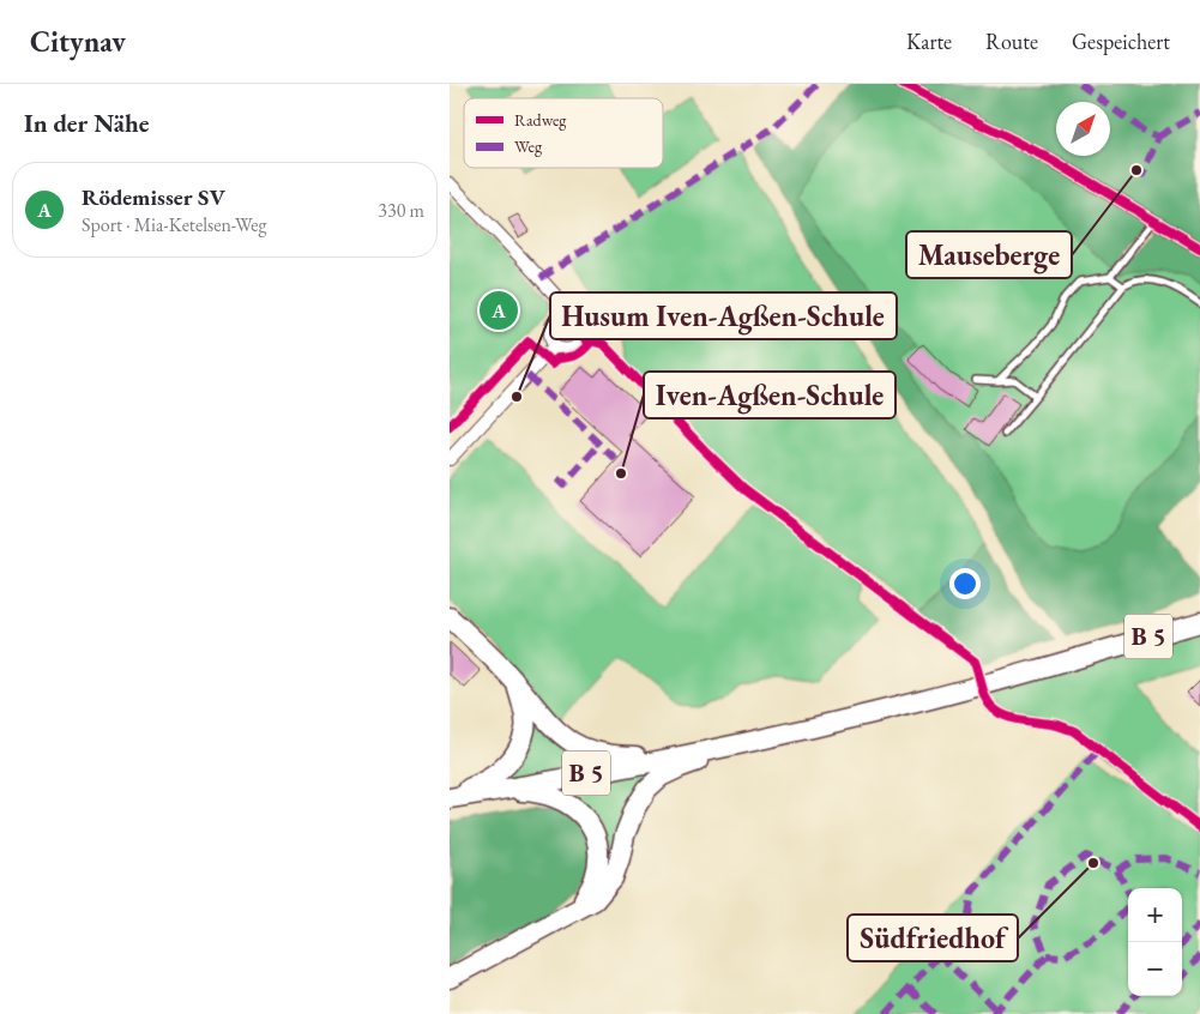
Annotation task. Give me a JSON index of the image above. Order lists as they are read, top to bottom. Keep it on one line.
{"streets":{"highway":["B 5"]},"places":["Mauseberge","Husum Iven-Agßen-Schule","Iven-Agßen-Schule","Südfriedhof"],"legend":["Radweg","Weg"],"north":"top right","page":{"header":"Citynav","nav":["Karte","Route","Gespeichert"],"heading":"In der Nähe","list":[{"mark":"A","name":"Rödemisser SV","note":"Sport · Mia-Ketelsen-Weg","value":"330 m"}],"pins":"A","map_buttons":["+","−"]}}
